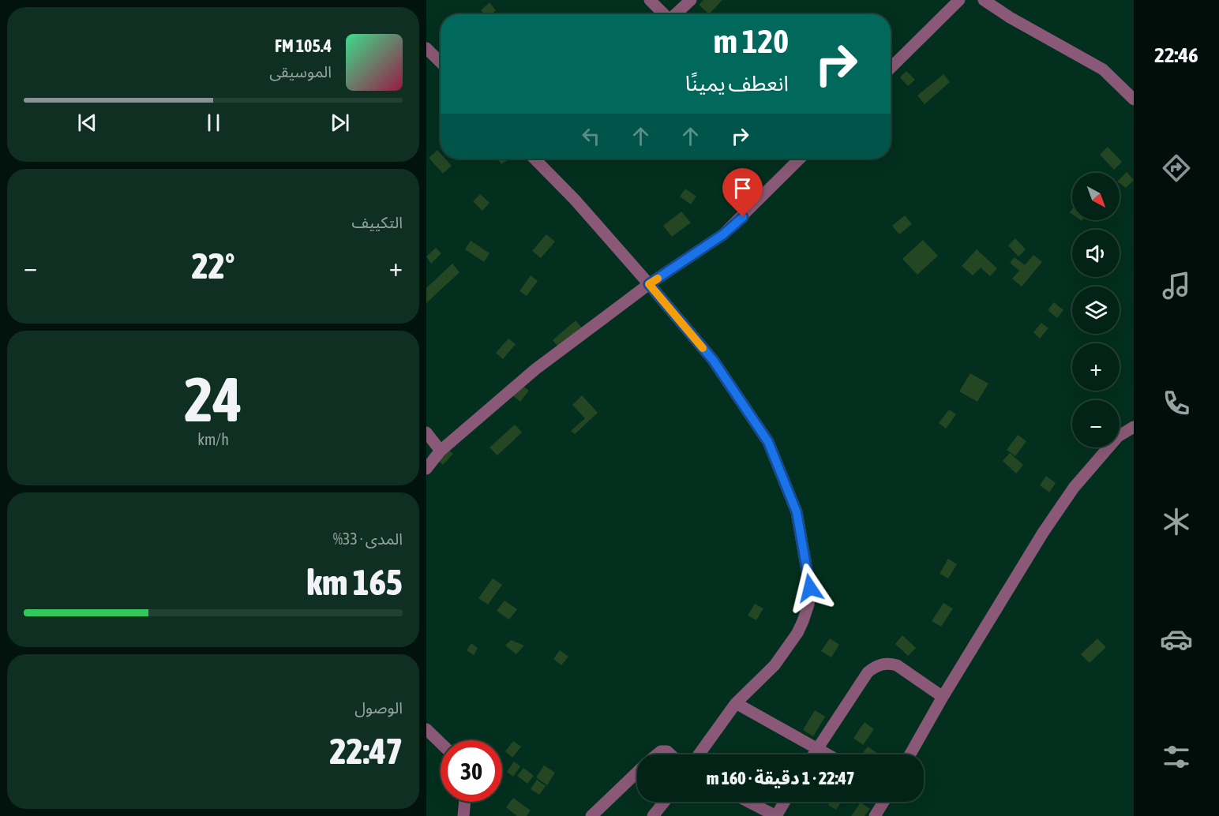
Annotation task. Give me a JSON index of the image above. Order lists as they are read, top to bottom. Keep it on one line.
{"north":"bottom right","page":{"tabs":"22:46","turn":["120 m","انعطف يمينًا"],"song":["105.4 FM","الموسيقى"],"tile":["التكييف",["24","km/h"],["المدى · 33%","165 km"],["الوصول","22:47"]],"map_buttons":["+","−"],"heat":["−","22°","+"],"limit":"30","trip":"22:47 · 1 دقيقة · 160 m"}}
